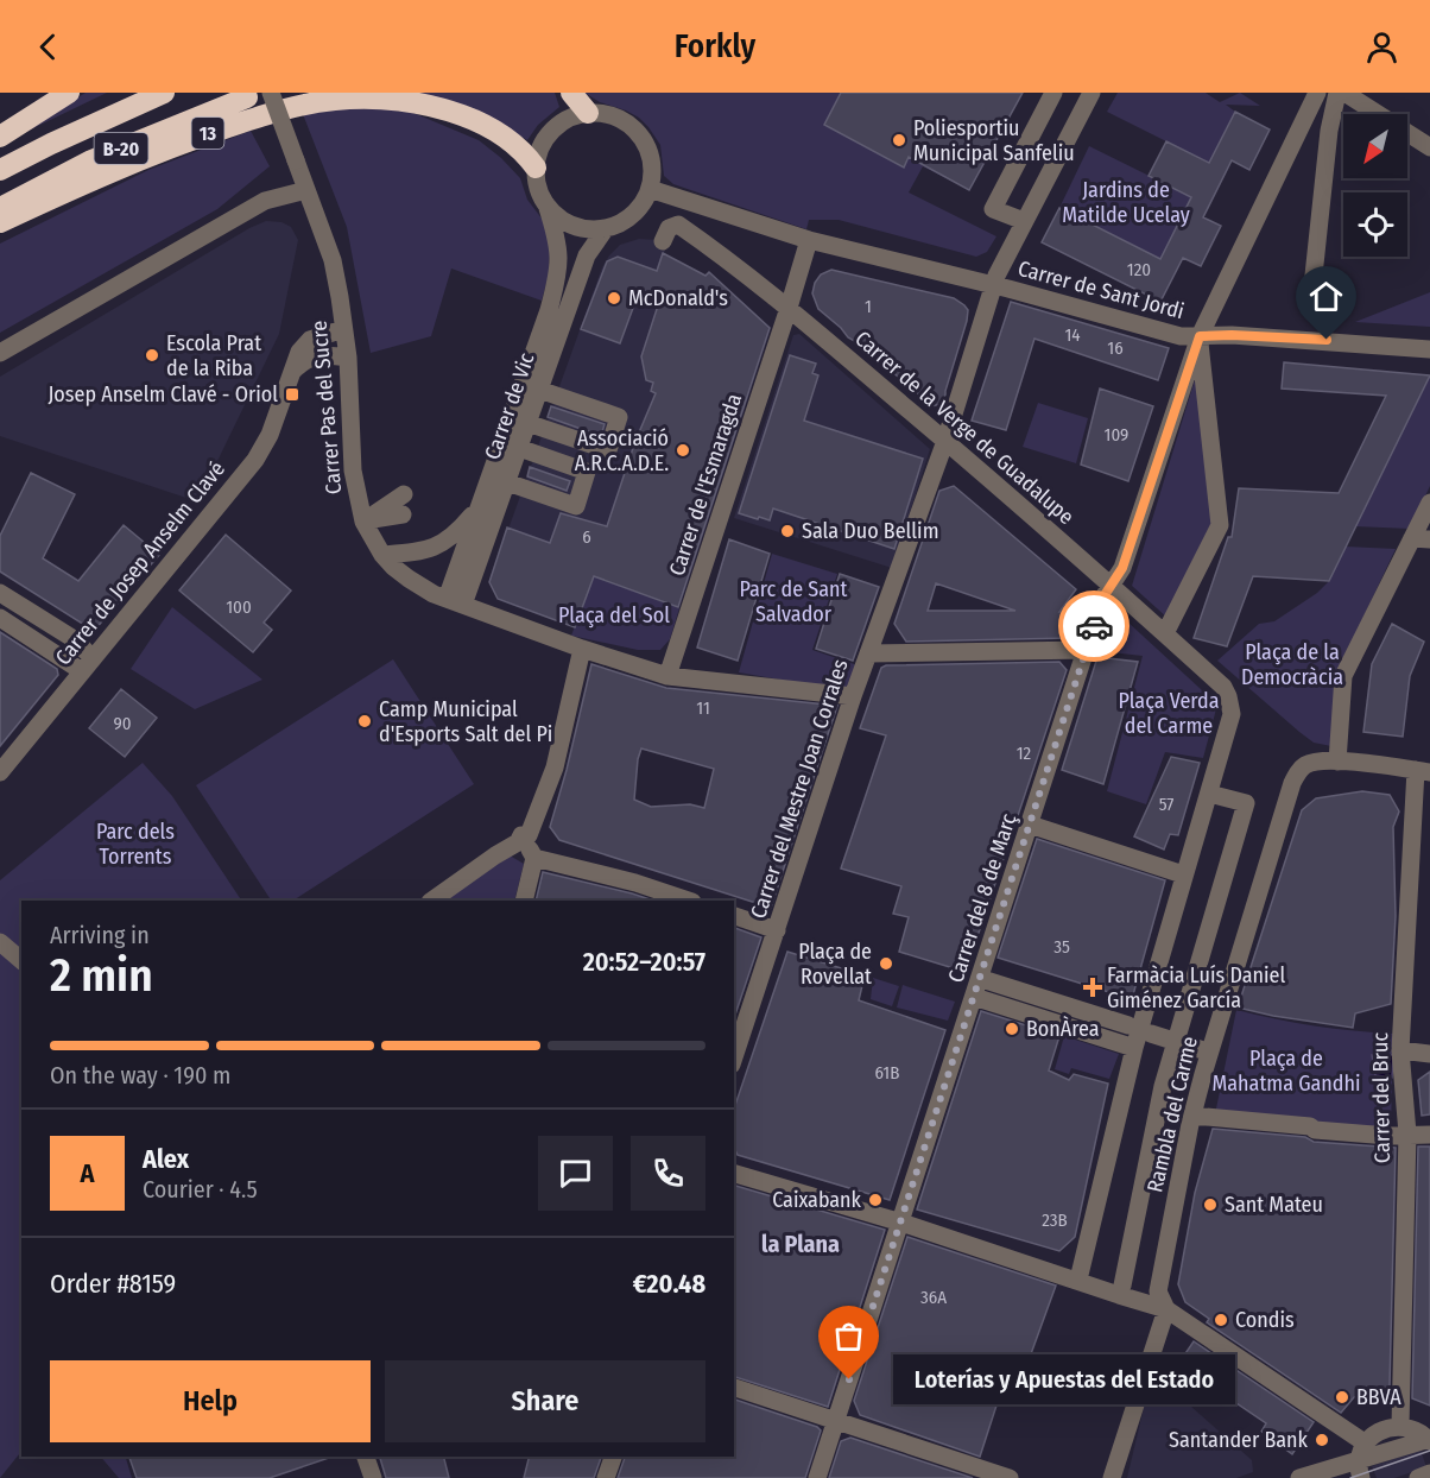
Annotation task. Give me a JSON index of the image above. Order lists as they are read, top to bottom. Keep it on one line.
{"streets":{"highway":["13","B-20"],"street":["Carrer de Sant Jordi","Carrer de Vic","Carrer Pas del Sucre","Carrer de la Verge de Guadalupe","Carrer de l'Esmaragda","Carrer de Josep Anselm Clavé","Carrer del Mestre Joan Corrales","Carrer del 8 de Març","Carrer del Bruc","Rambla del Carme"]},"crossings":[["13","Carrer de Sant Jordi"],["13","Carrer de Vic"],["Carrer de Sant Jordi","Carrer de Vic"],["Carrer de Sant Jordi","Carrer del Mestre Joan Corrales"],["Carrer de Sant Jordi","Carrer del 8 de Març"],["Carrer de Vic","Carrer Pas del Sucre"],["Carrer Pas del Sucre","Carrer de l'Esmaragda"],["Carrer Pas del Sucre","Carrer de Josep Anselm Clavé"],["Carrer Pas del Sucre","Carrer del Mestre Joan Corrales"],["Carrer de la Verge de Guadalupe","Carrer de l'Esmaragda"],["Carrer de la Verge de Guadalupe","Carrer del Mestre Joan Corrales"],["Carrer de la Verge de Guadalupe","Carrer del 8 de Març"]],"districts":["la Plana"],"parks":["Jardins de Matilde Ucelay","Parc de Sant Salvador","Plaça del Sol","Plaça de la Democràcia","Plaça Verda del Carme","Parc dels Torrents","Plaça de Mahatma Gandhi"],"places":{"other":["Poliesportiu Municipal Sanfeliu","McDonald's","Escola Prat de la Riba","Associació A.R.C.A.D.E.","Sala Duo Bellim","Camp Municipal d'Esports Salt del Pi","Plaça de Rovellat","BonÀrea","Caixabank","Sant Mateu","Condis","Loterías y Apuestas del Estado","BBVA","Santander Bank"],"transit":["Josep Anselm Clavé - Oriol"],"health":["Farmàcia Luís Daniel Giménez García"]},"house_numbers":["120","1","14","16","109","6","100","11","90","12","57","35","61B","23B","36A"],"north":"bottom left","page":{"header":"Forkly","heading":["2 min","Arriving in","20:52–20:57"],"panel":["Alex","Courier · 4.5","Order #8159","€20.48"],"bar":"On the way · 190 m","round":"A","buttons":["Help","Share"],"bubble":"Loterías y Apuestas del Estado"}}
